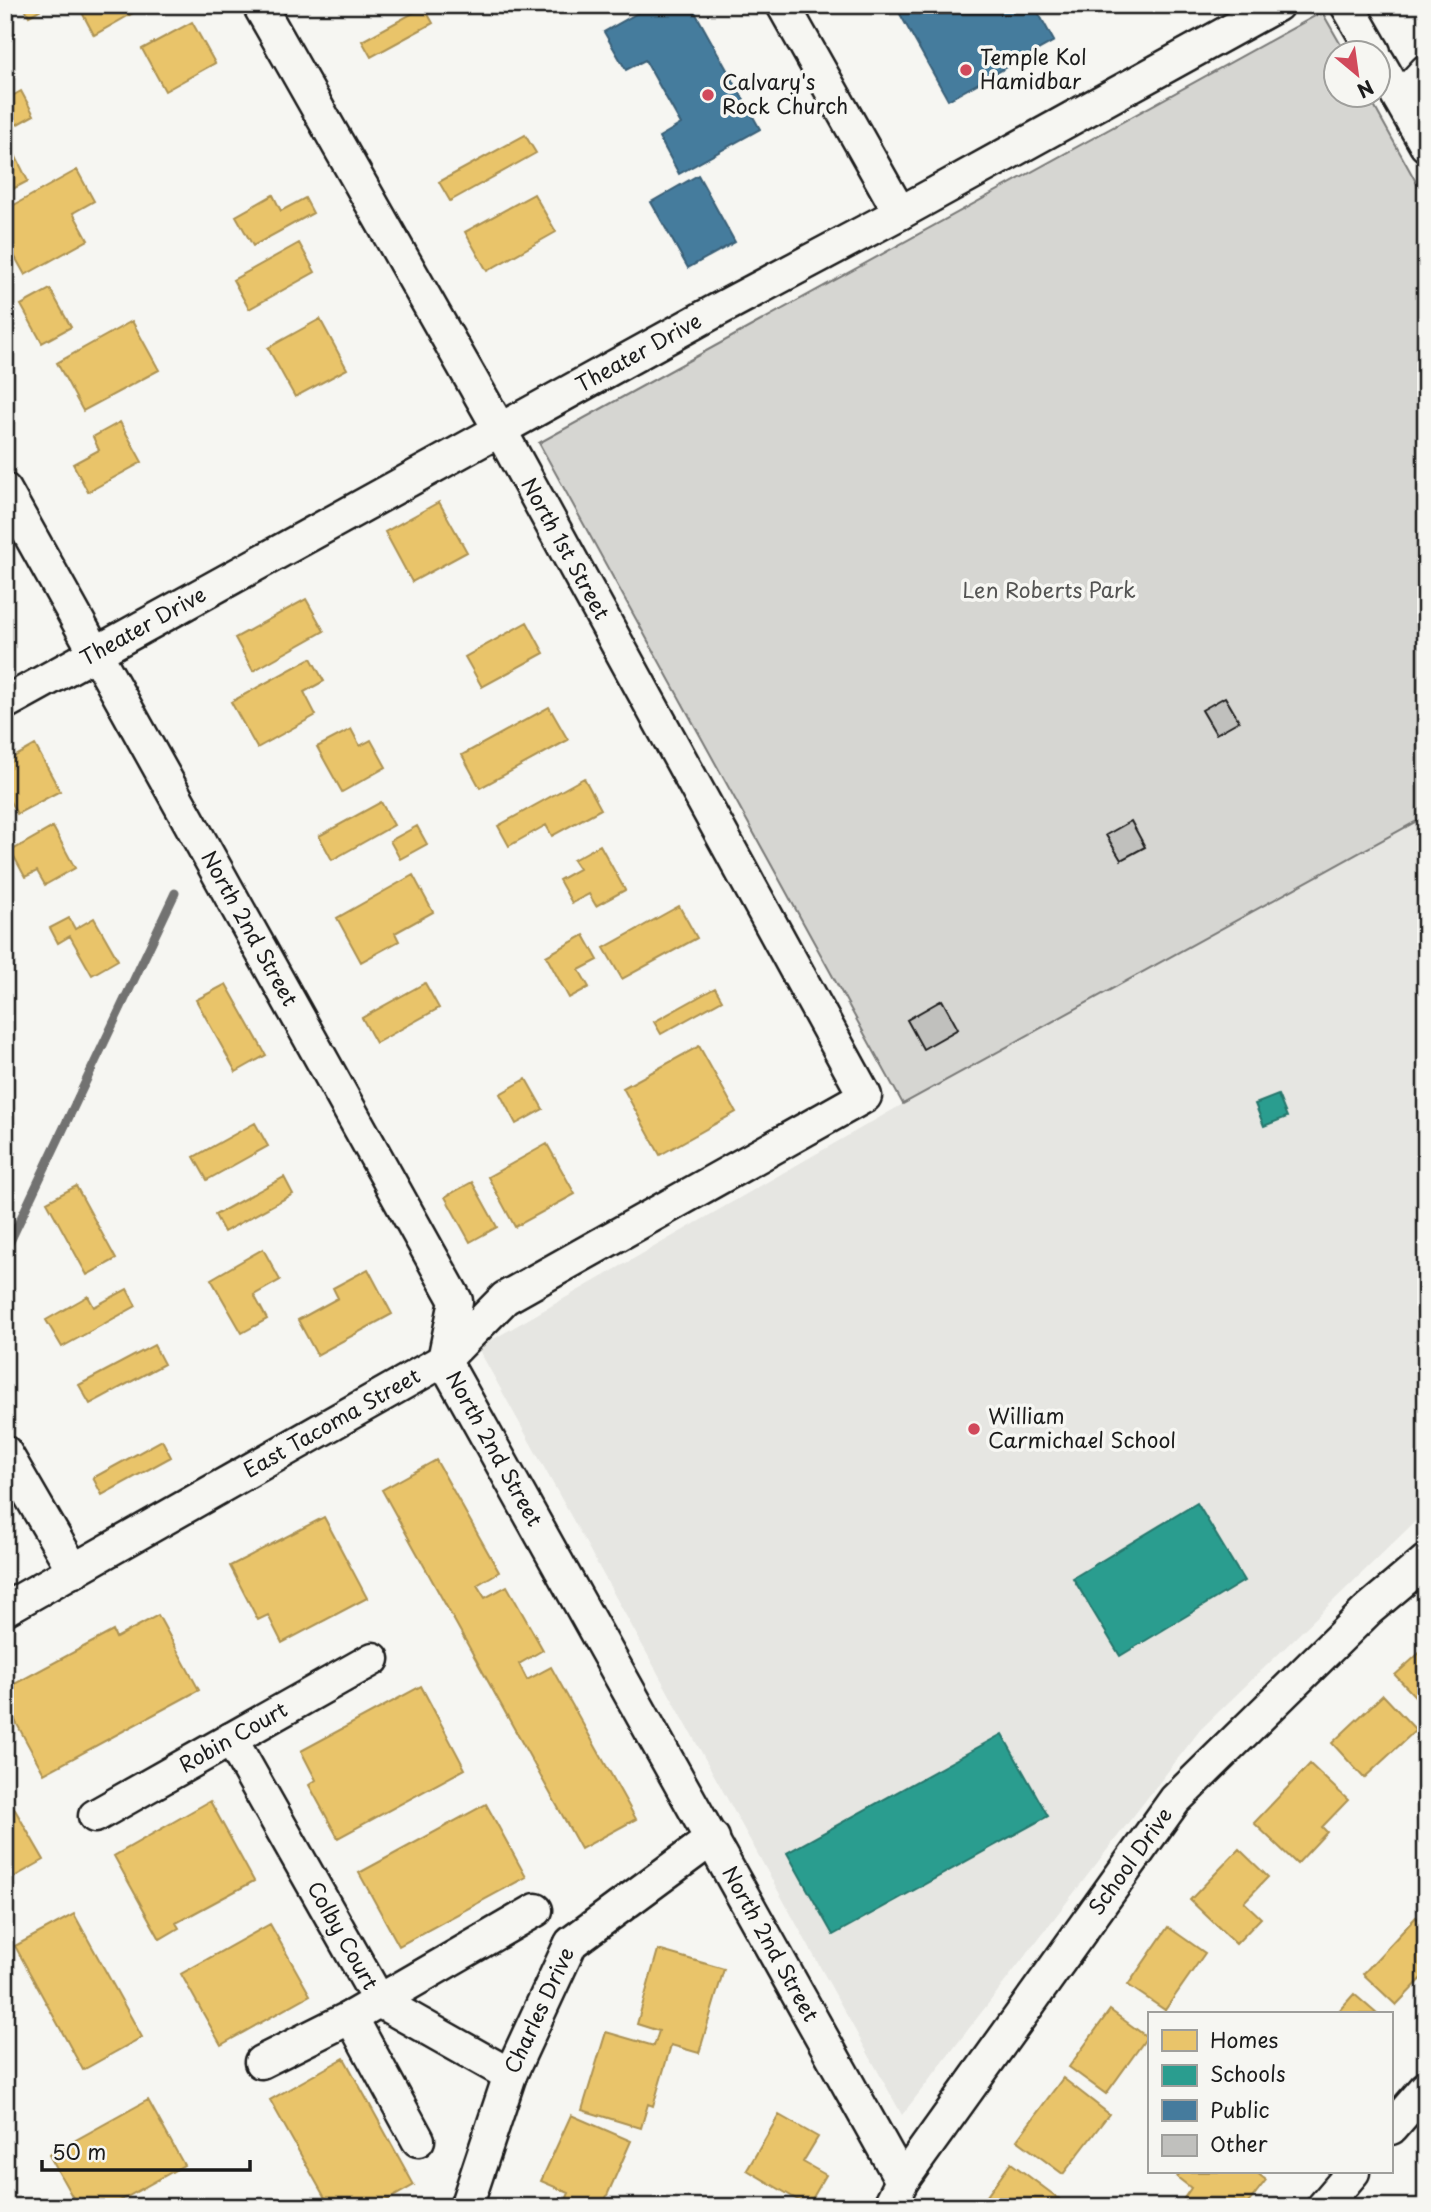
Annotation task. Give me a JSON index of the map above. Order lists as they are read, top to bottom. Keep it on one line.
{"streets":{"street":["Theater Drive","North 1st Street","North 2nd Street","East Tacoma Street","Robin Court","School Drive","Colby Court","Charles Drive"]},"crossings":[["Theater Drive","North 1st Street"],["Theater Drive","North 2nd Street"],["North 1st Street","East Tacoma Street"],["North 2nd Street","East Tacoma Street"],["North 2nd Street","School Drive"],["North 2nd Street","Charles Drive"],["Robin Court","Colby Court"],["Colby Court","Charles Drive"]],"parks":["Len Roberts Park"],"places":["Temple Kol Hamidbar","Calvary's Rock Church","William Carmichael School"],"legend":["Homes","Schools","Public","Other"],"scale_bar":"50 m","north":"bottom right"}
